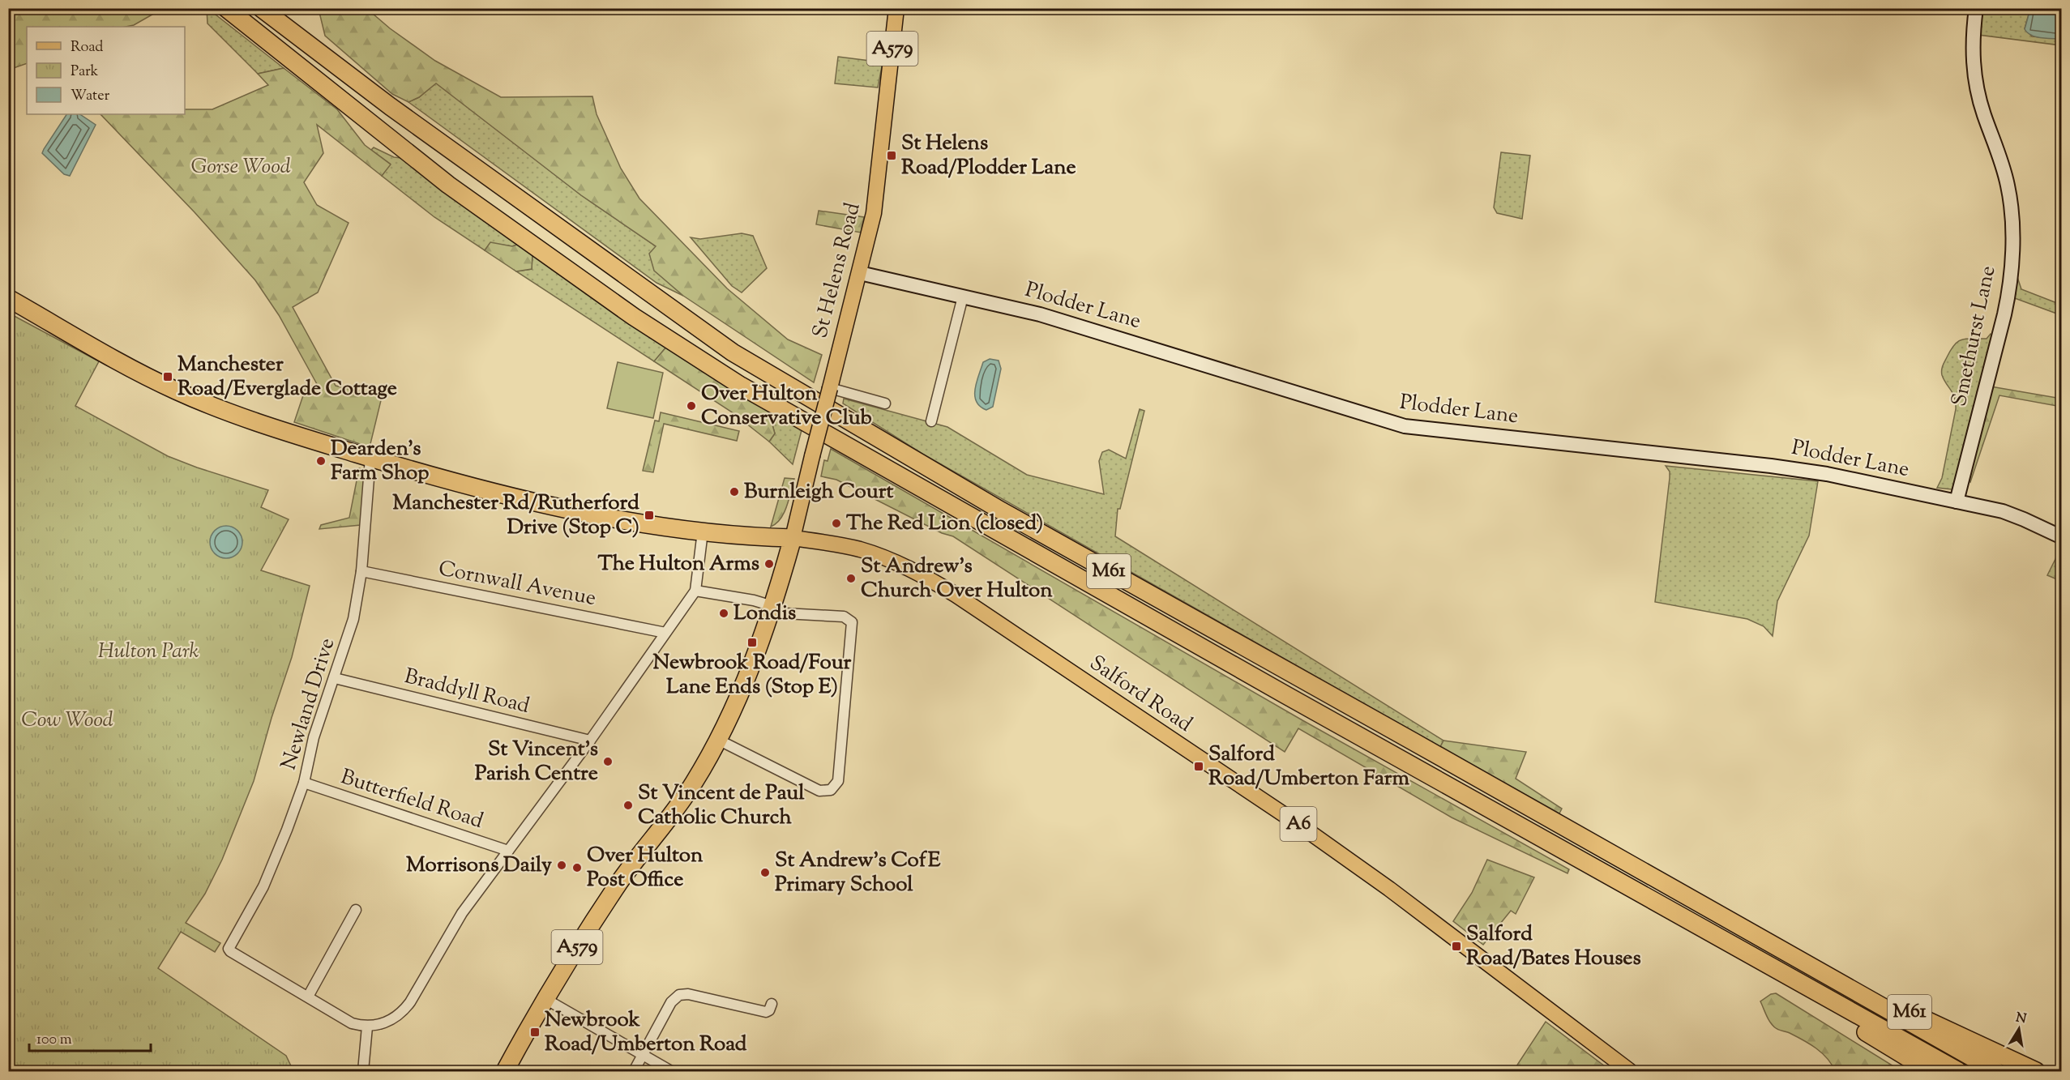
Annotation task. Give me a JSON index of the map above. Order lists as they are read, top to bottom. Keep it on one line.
{"streets":{"highway":["A579","M61","A6"],"main road":["St Helens Road","Plodder Lane","Smethurst Lane","Salford Road"],"street":["Cornwall Avenue","Braddyll Road","Newland Drive","Butterfield Road"]},"crossings":[["A579","St Helens Road"],["A579","Salford Road"],["A579","A6"],["St Helens Road","Plodder Lane"],["St Helens Road","Salford Road"],["St Helens Road","A6"],["Plodder Lane","Smethurst Lane"],["Cornwall Avenue","Newland Drive"],["Braddyll Road","Newland Drive"],["Salford Road","A6"],["Newland Drive","Butterfield Road"],["Newland Drive","A6"]],"parks":["Gorse Wood","Hulton Park","Cow Wood"],"places":{"transit":["St Helens Road/Plodder Lane","Manchester Road/Everglade Cottage","Manchester Rd/Rutherford Drive (Stop C)","Newbrook Road/Four Lane Ends (Stop E)","Salford Road/Umberton Farm","Salford Road/Bates Houses","Newbrook Road/Umberton Road"],"other":["Over Hulton Conservative Club","Dearden's Farm Shop","Burnleigh Court","The Red Lion (closed)","The Hulton Arms","St Andrew's Church Over Hulton","Londis","St Vincent's Parish Centre","St Vincent de Paul Catholic Church","Morrisons Daily","Over Hulton Post Office","St Andrew's CofE Primary School"]},"legend":["Road","Park","Water"],"scale_bar":"100 m","north":"top"}
